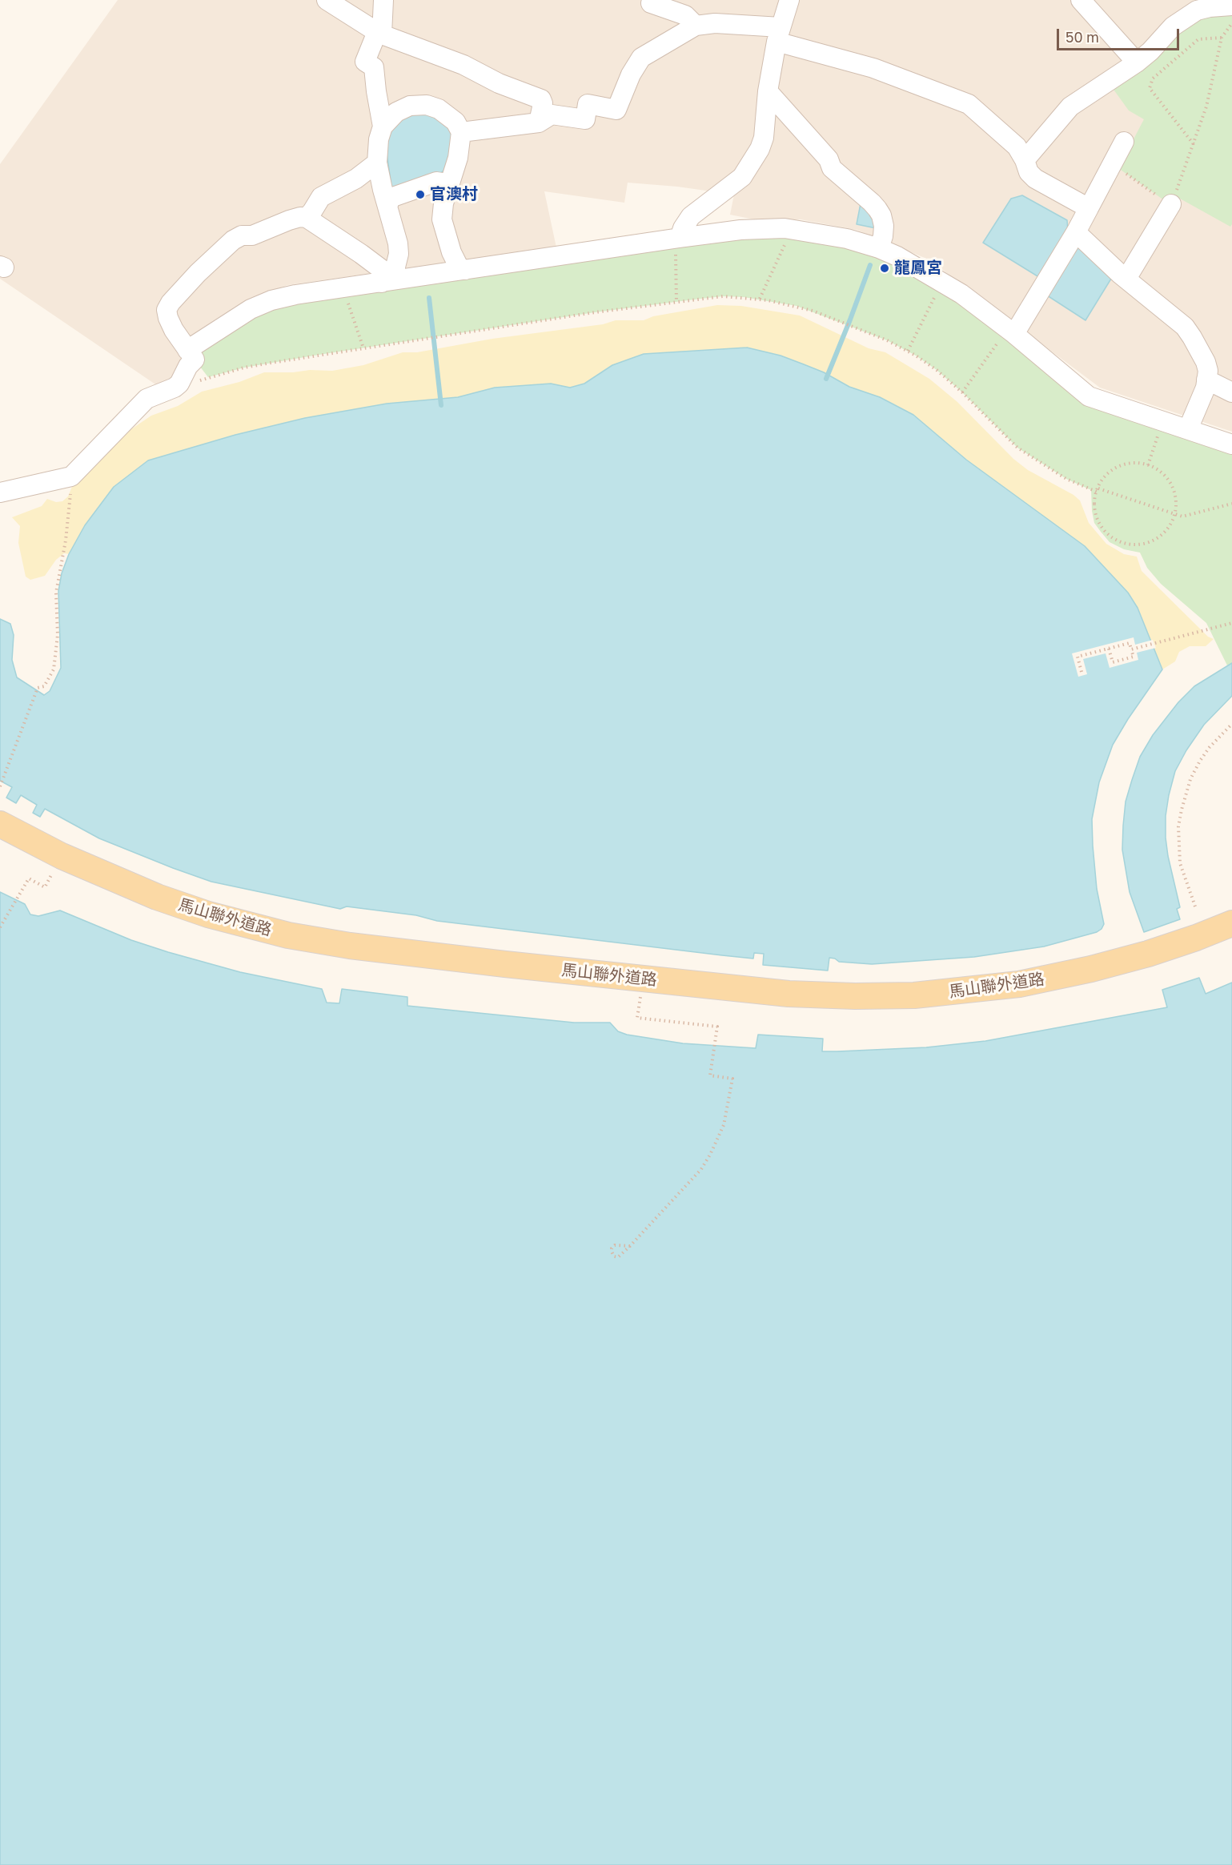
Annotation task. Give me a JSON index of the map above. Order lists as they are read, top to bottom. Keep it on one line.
{"streets":{"main road":["馬山聯外道路"]},"places":["官澳村","龍鳳宮"],"scale_bar":"50 m"}
